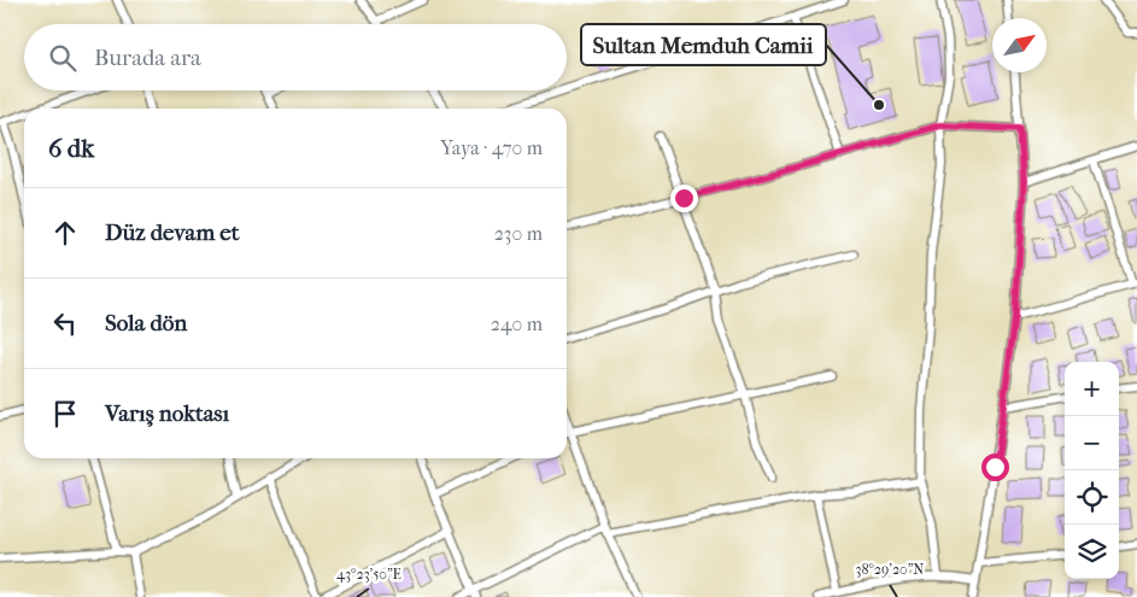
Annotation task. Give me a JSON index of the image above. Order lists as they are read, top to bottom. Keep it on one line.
{"places":["Sultan Memduh Camii"],"north":"top right","page":{"search":"Burada ara","heading":["6 dk","Yaya · 470 m"],"list":[["Düz devam et","230 m"],["Sola dön","240 m"],"Varış noktası"],"map_buttons":["+","−"]},"coordinates":["38°29'20\"N","43°23'50\"E"]}
